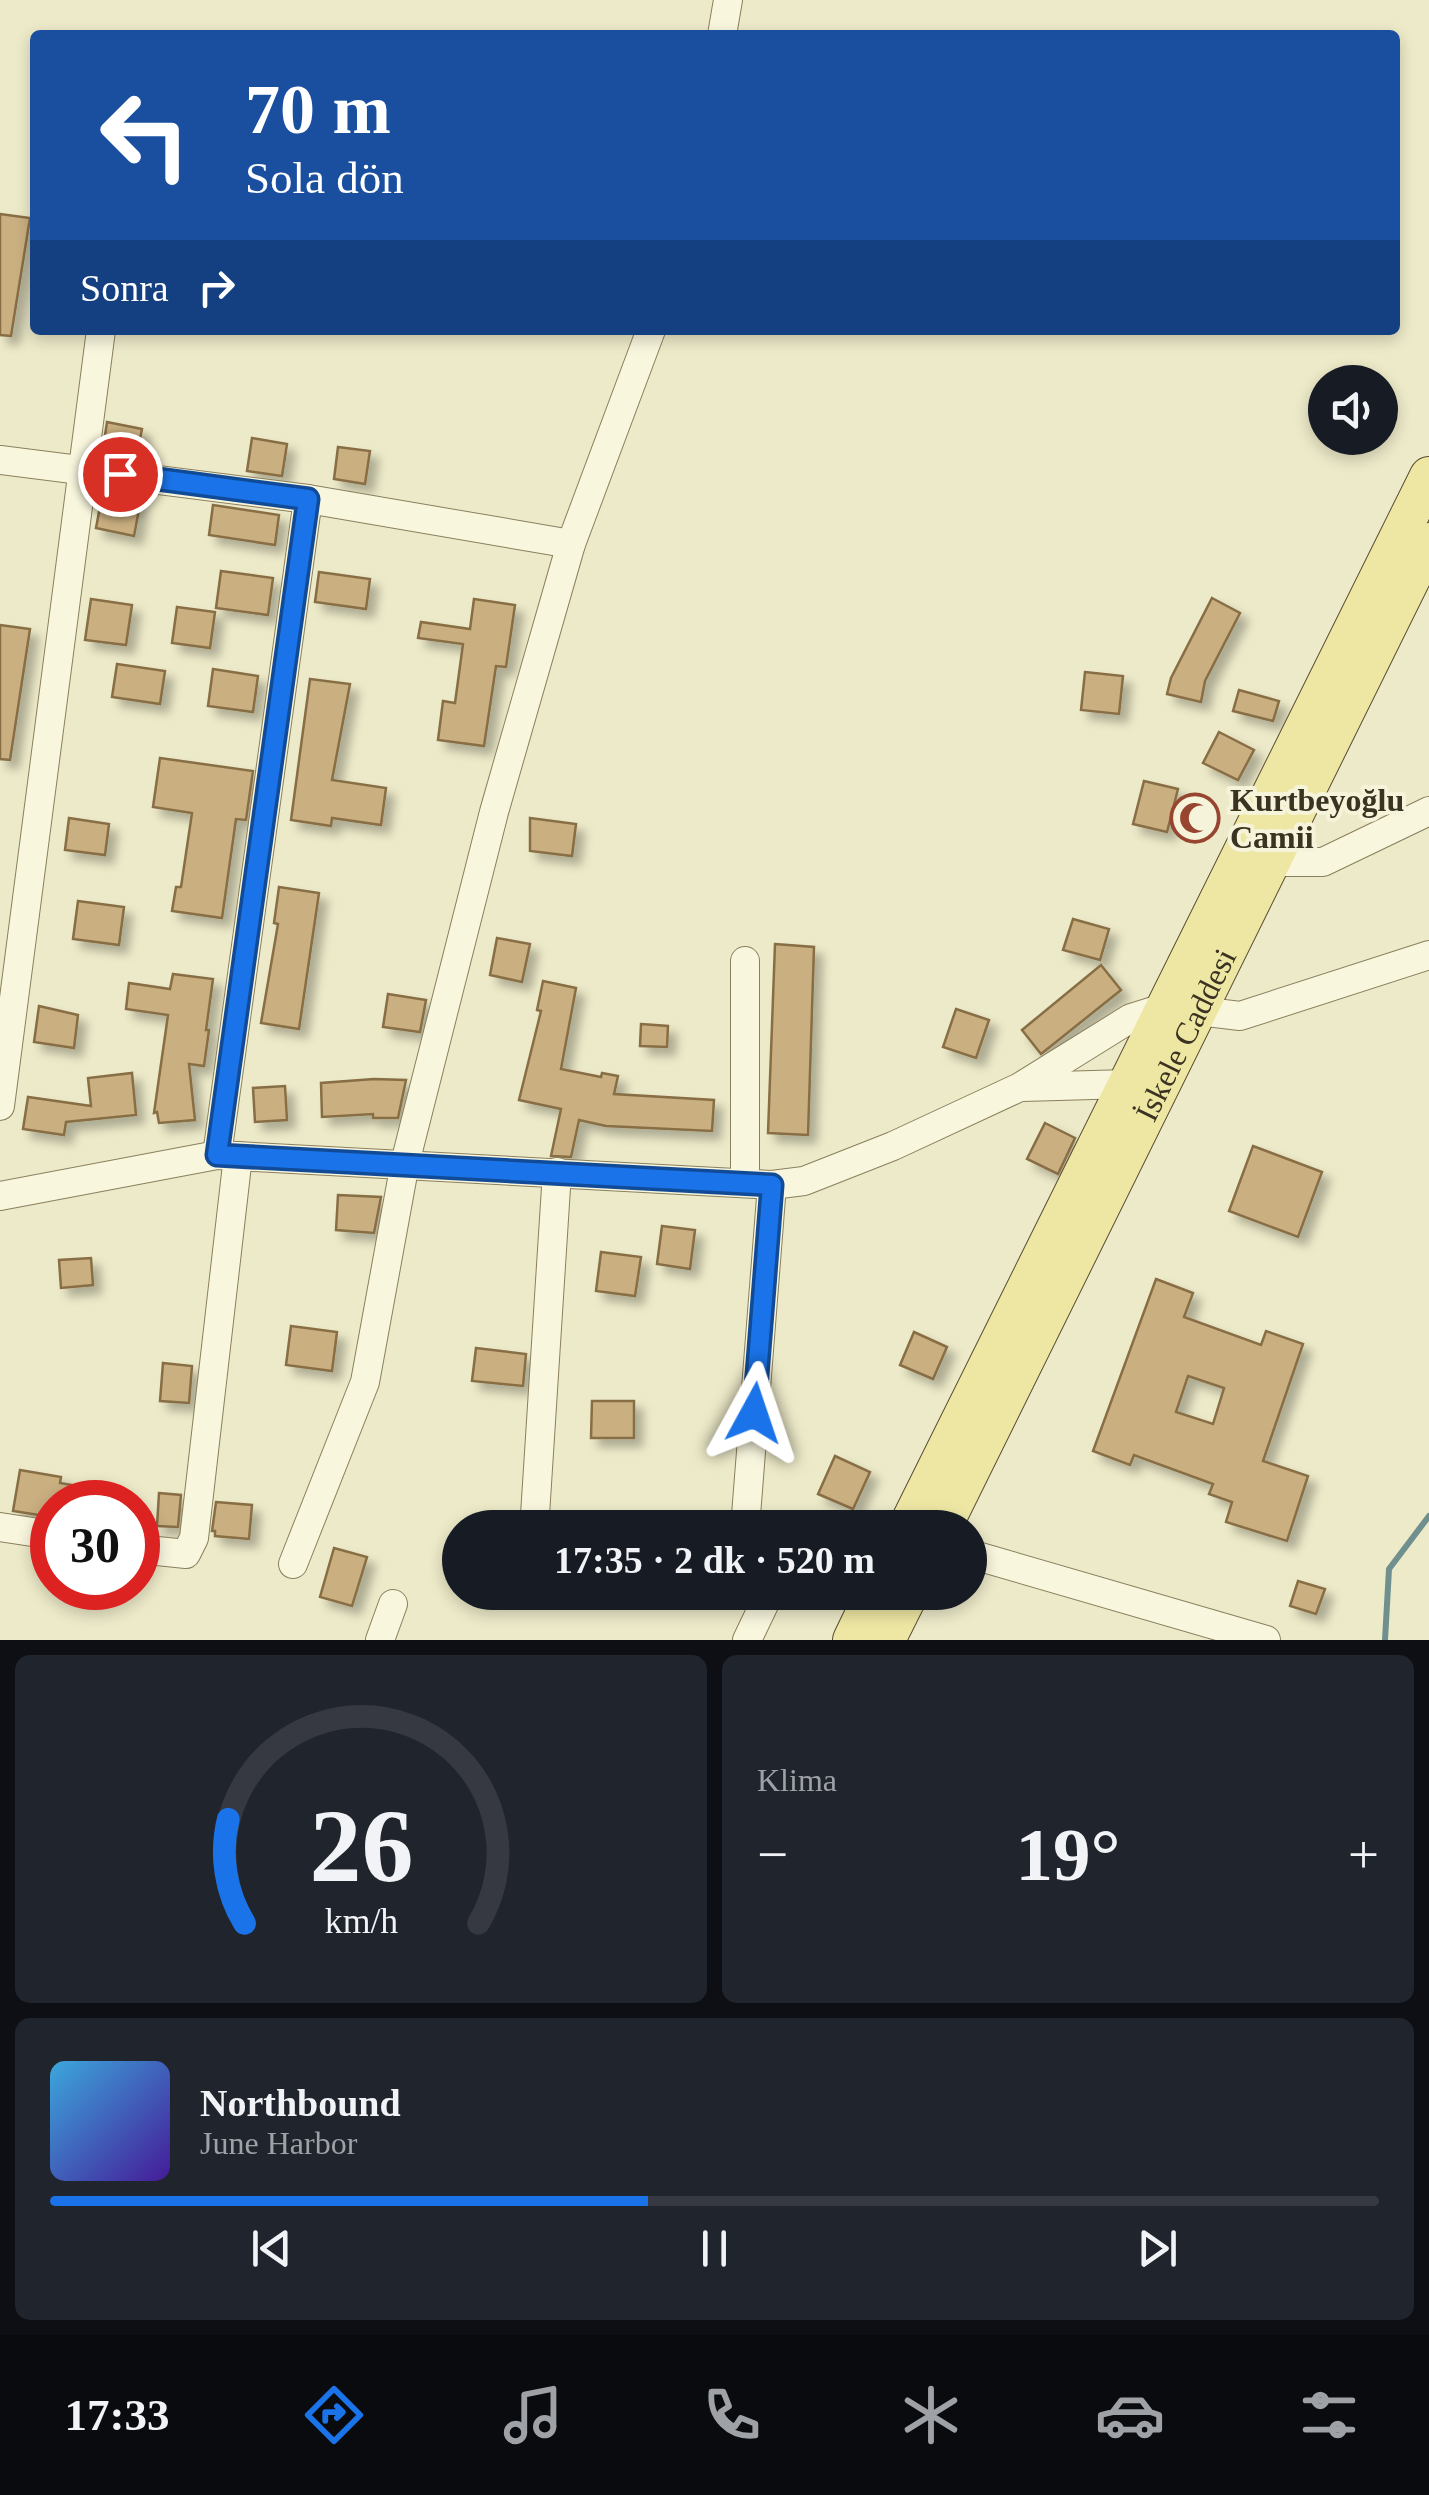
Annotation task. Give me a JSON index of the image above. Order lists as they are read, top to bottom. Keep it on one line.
{"streets":{"main road":["İskele Caddesi"]},"places":{"mosque":["Kurtbeyoğlu Camii"]},"page":{"turn":["70 m","Sola dön"],"then":"Sonra","limit":"30","trip":"17:35 · 2 dk · 520 m","tile":"Klima","heat":["−","19°","+"],"song":["Northbound","June Harbor"],"tabs":"17:33","gauge":["26","km/h"]}}
